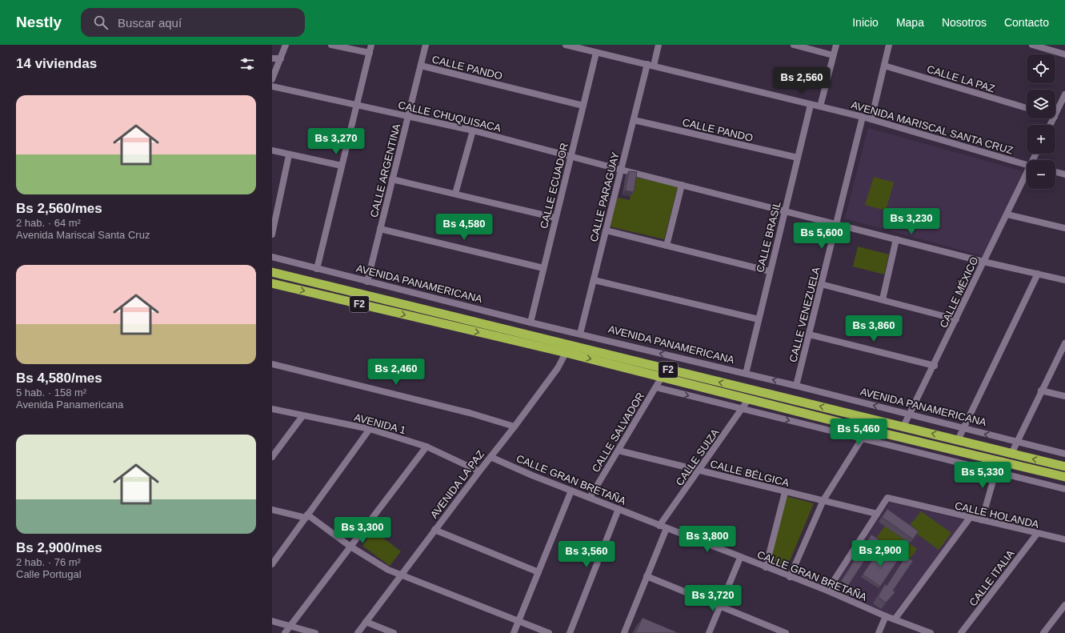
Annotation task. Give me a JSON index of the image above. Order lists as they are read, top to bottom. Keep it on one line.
{"streets":{"highway":["F2"],"street":["CALLE PANDO","CALLE LA PAZ","CALLE CHUQUISACA","AVENIDA MARISCAL SANTA CRUZ","CALLE ARGENTINA","CALLE ECUADOR","CALLE PARAGUAY","CALLE BRASIL","AVENIDA PANAMERICANA","CALLE MÉXICO","CALLE VENEZUELA","AVENIDA 1","CALLE SALVADOR","CALLE SUIZA","CALLE BÉLGICA","CALLE GRAN BRETAÑA","AVENIDA LA PAZ","CALLE HOLANDA","CALLE ITALIA"]},"crossings":[["CALLE PANDO","CALLE ARGENTINA"],["CALLE PANDO","CALLE ECUADOR"],["CALLE PANDO","CALLE PARAGUAY"],["CALLE PANDO","CALLE BRASIL"],["CALLE CHUQUISACA","CALLE ARGENTINA"],["CALLE CHUQUISACA","CALLE ECUADOR"],["CALLE CHUQUISACA","CALLE PARAGUAY"],["CALLE CHUQUISACA","CALLE BRASIL"],["CALLE CHUQUISACA","CALLE MÉXICO"],["CALLE CHUQUISACA","CALLE VENEZUELA"],["AVENIDA MARISCAL SANTA CRUZ","CALLE ECUADOR"],["AVENIDA MARISCAL SANTA CRUZ","CALLE PARAGUAY"],["AVENIDA MARISCAL SANTA CRUZ","CALLE BRASIL"],["AVENIDA MARISCAL SANTA CRUZ","CALLE VENEZUELA"],["CALLE ARGENTINA","AVENIDA PANAMERICANA"],["CALLE ECUADOR","AVENIDA PANAMERICANA"],["CALLE PARAGUAY","AVENIDA PANAMERICANA"],["CALLE BRASIL","AVENIDA PANAMERICANA"],["AVENIDA PANAMERICANA","CALLE MÉXICO"],["AVENIDA PANAMERICANA","CALLE VENEZUELA"],["CALLE MÉXICO","F2"],["F2","CALLE SALVADOR"],["F2","CALLE SUIZA"],["F2","AVENIDA LA PAZ"],["AVENIDA 1","AVENIDA LA PAZ"],["CALLE SALVADOR","CALLE BÉLGICA"],["CALLE SALVADOR","CALLE GRAN BRETAÑA"],["CALLE SUIZA","CALLE BÉLGICA"],["CALLE SUIZA","CALLE GRAN BRETAÑA"],["CALLE BÉLGICA","CALLE HOLANDA"],["CALLE GRAN BRETAÑA","AVENIDA LA PAZ"],["CALLE HOLANDA","CALLE ITALIA"]],"page":{"header":"Nestly","search":"Buscar aquí","nav":["Inicio","Mapa","Nosotros","Contacto"],"heading":"14 viviendas","map_buttons":["+","−"],"price":["Bs 2,560","Bs 3,270","Bs 3,230","Bs 4,580","Bs 5,600","Bs 3,860","Bs 2,460","Bs 5,460","Bs 5,330","Bs 3,300","Bs 3,800","Bs 2,900","Bs 3,560","Bs 3,720"],"list":[{"name":"Bs 2,560/mes","note":"2 hab. · 64 m² · Avenida Mariscal Santa Cruz"},{"name":"Bs 4,580/mes","note":"5 hab. · 158 m² · Avenida Panamericana"},{"name":"Bs 2,900/mes","note":"2 hab. · 76 m² · Calle Portugal"}]}}
